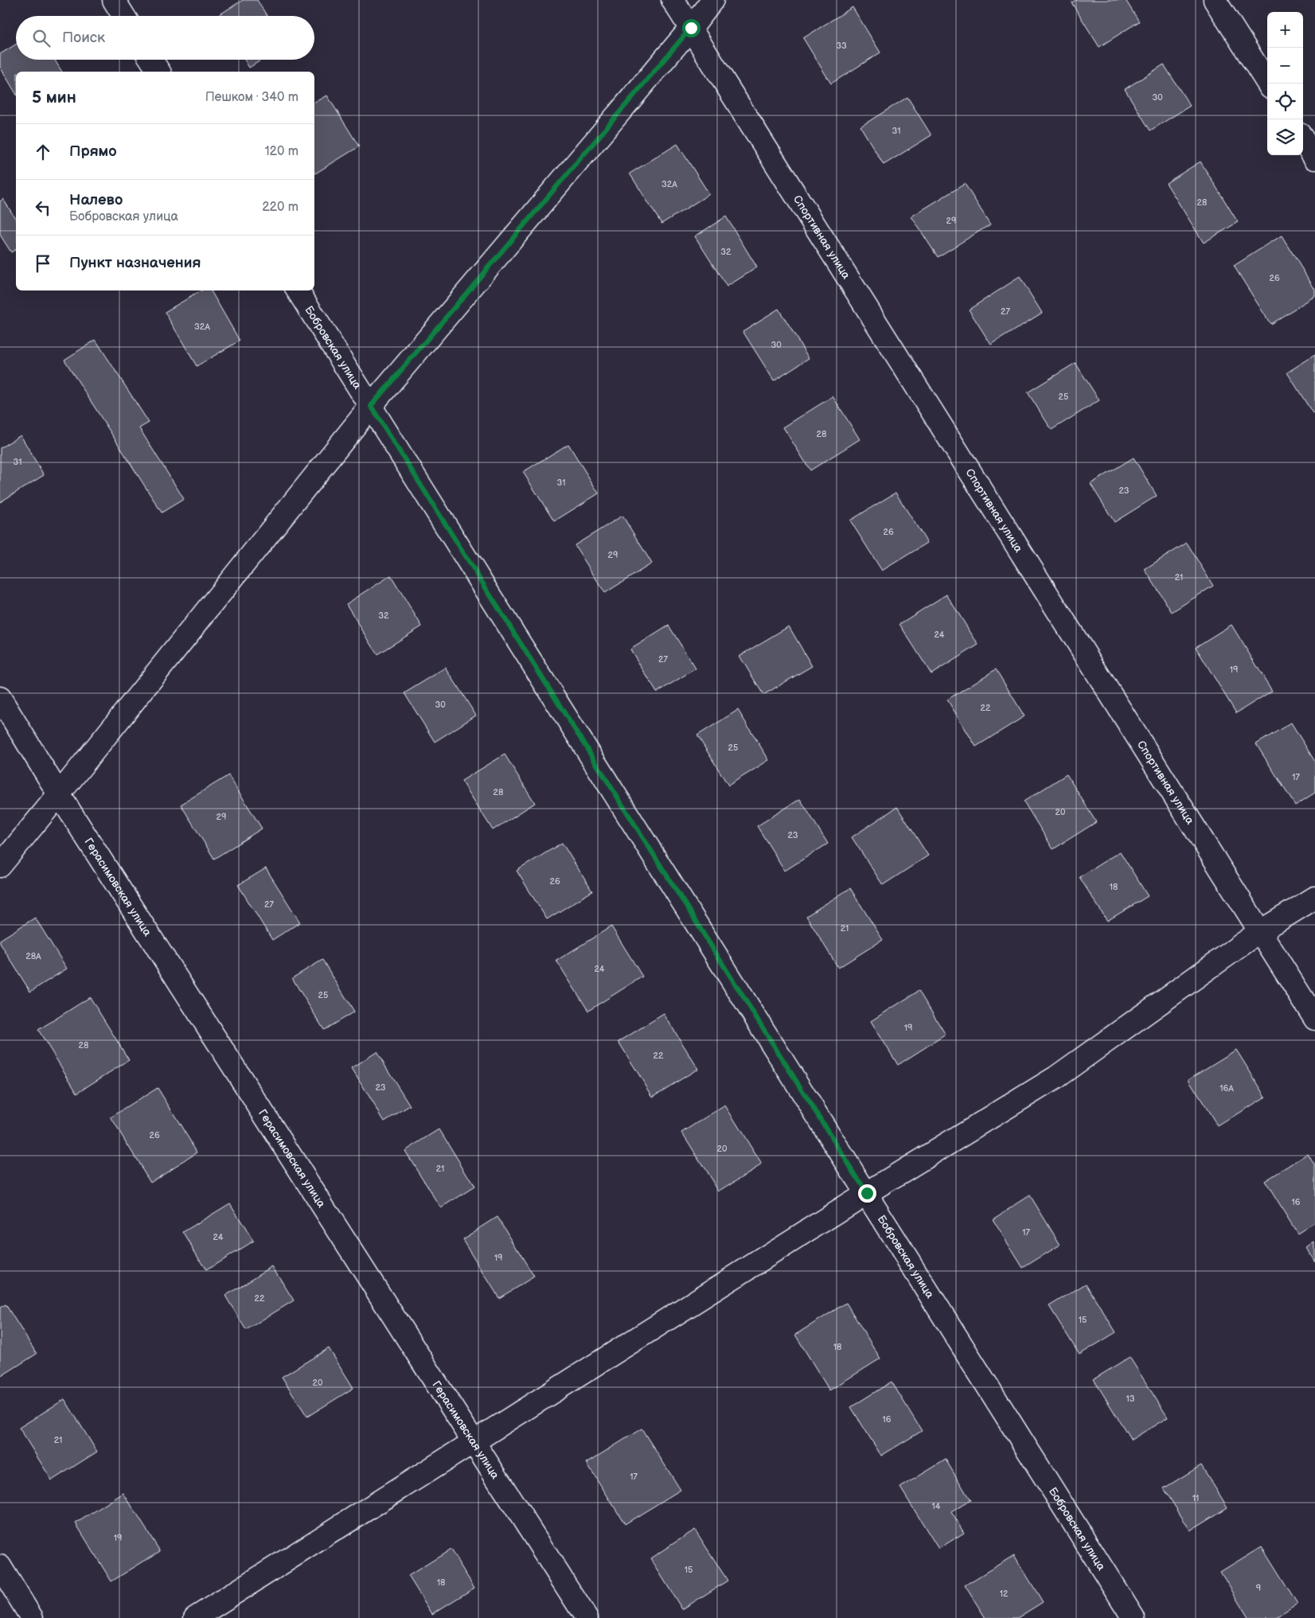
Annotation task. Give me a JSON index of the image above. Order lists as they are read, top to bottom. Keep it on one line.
{"streets":{"street":["Спортивная улица","Бобровская улица","Герасимовская улица"]},"house_numbers":["33","30","31","32А","28","29","32","26","27","32А","30","25","28","31","31","23","26","29","21","32","24","27","19","30","22","25","17","28","20","29","23","26","18","27","21","28А","24","25","19","28","22","23","16А","26","20","21","16","17","24","19","22","15","18","20","13","16","21","17","11","14","19","15","18","9","12"],"page":{"map_buttons":["+","−"],"search":"Поиск","heading":["5 мин","Пешком · 340 m"],"list":[["Прямо","120 m"],["Налево","Бобровская улица","220 m"],"Пункт назначения"]}}
